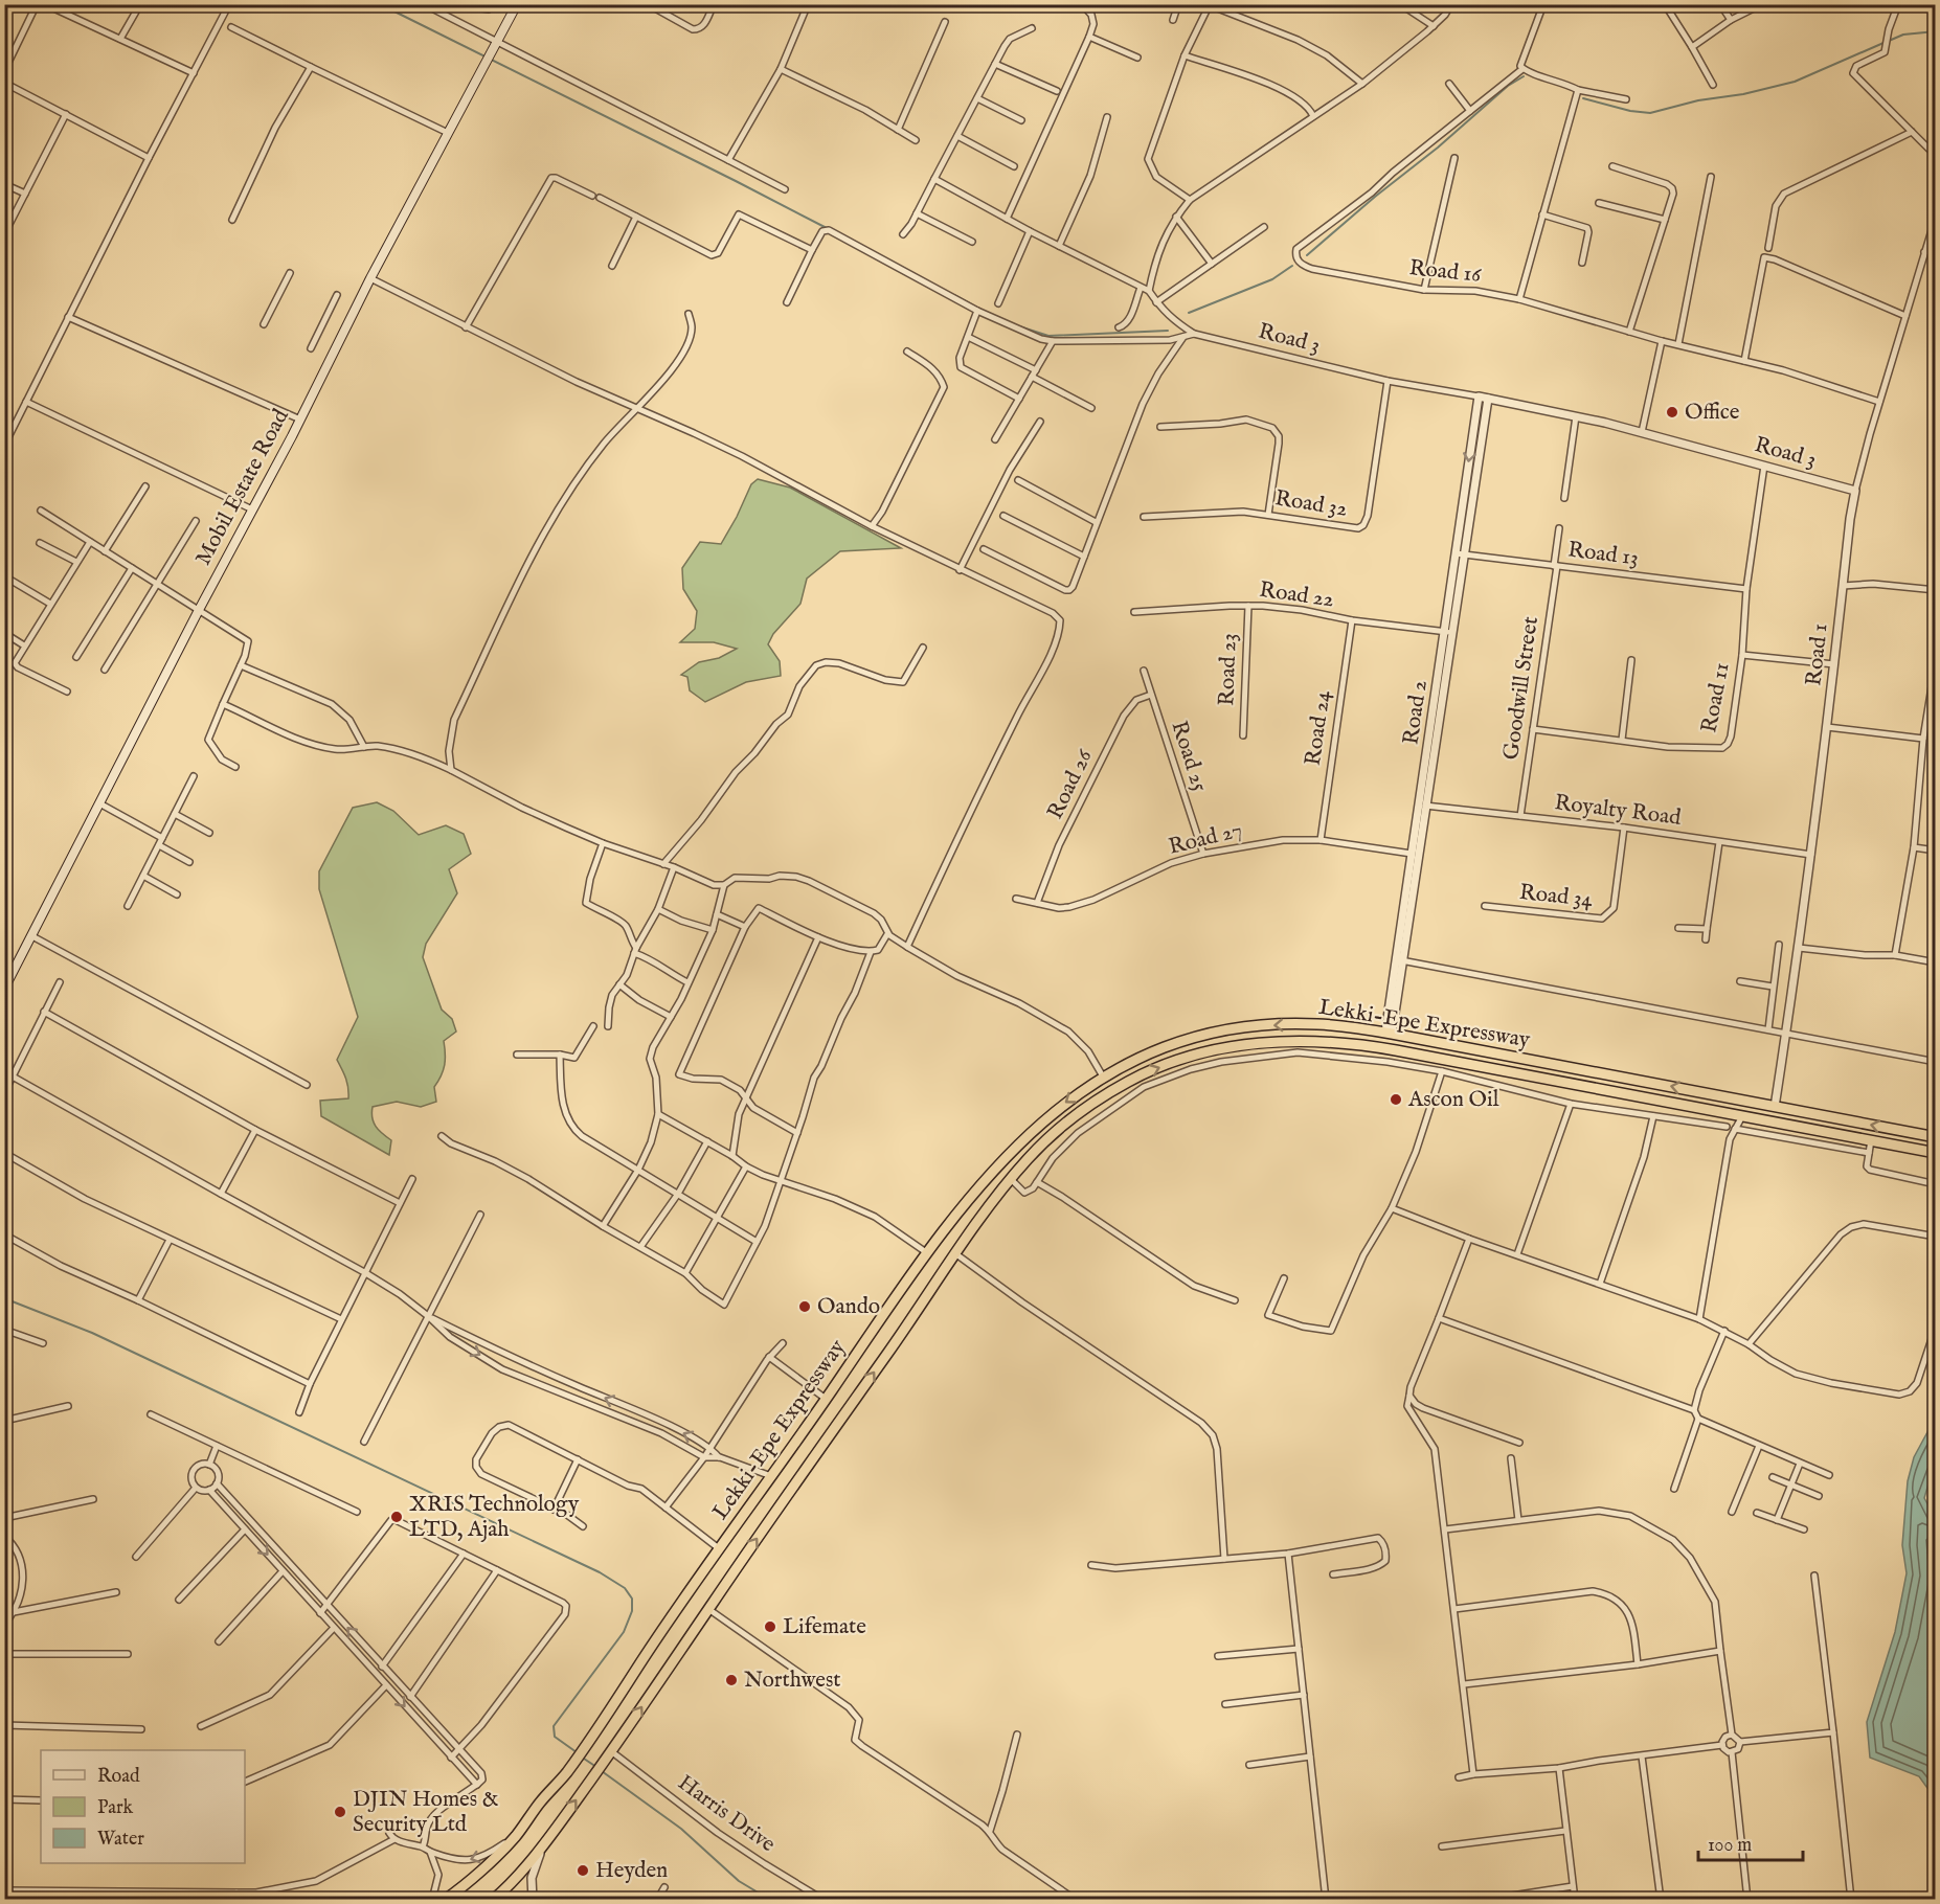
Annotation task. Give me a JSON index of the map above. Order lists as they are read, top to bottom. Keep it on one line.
{"streets":{"highway":["Lekki-Epe Expressway"],"main road":["Mobil Estate Road"],"street":["Road 16","Road 3","Road 32","Road 13","Road 22","Road 1","Road 23","Goodwill Street","Road 11","Road 2","Road 24","Road 25","Road 26","Royalty Road","Road 27","Road 34","Harris Drive"]},"crossings":[["Road 16","Road 1"],["Road 3","Road 32"],["Road 3","Road 1"],["Road 3","Road 11"],["Road 3","Road 2"],["Road 13","Goodwill Street"],["Road 13","Road 11"],["Road 13","Road 2"],["Road 22","Road 23"],["Road 22","Road 2"],["Road 22","Road 24"],["Road 1","Royalty Road"],["Road 1","Lekki-Epe Expressway"],["Goodwill Street","Road 11"],["Goodwill Street","Royalty Road"],["Road 2","Royalty Road"],["Road 2","Road 27"],["Road 2","Lekki-Epe Expressway"],["Road 24","Road 27"],["Road 25","Road 26"],["Road 25","Road 27"],["Road 26","Road 27"],["Royalty Road","Road 34"],["Lekki-Epe Expressway","Harris Drive"]],"places":["Office","Ascon Oil","Oando","XRIS Technology LTD, Ajah","Lifemate","Northwest","DJIN Homes & Security Ltd","Heyden"],"legend":["Road","Park","Water"],"scale_bar":"100 m"}
